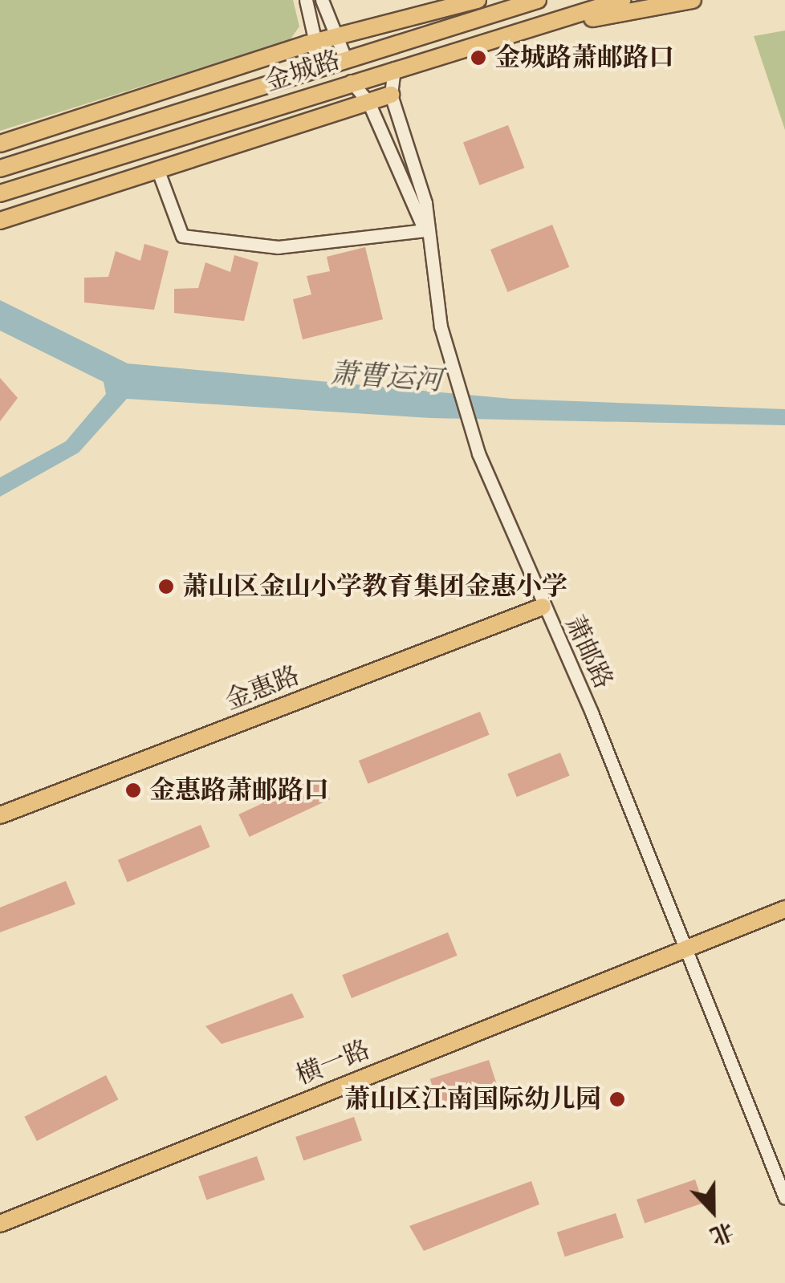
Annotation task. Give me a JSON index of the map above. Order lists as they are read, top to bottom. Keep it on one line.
{"streets":{"main road":["金城路","金惠路","横一路"],"street":["萧邮路"]},"crossings":[["金城路","萧邮路"],["萧邮路","金惠路"],["萧邮路","横一路"]],"water":["萧曹运河"],"places":["金城路萧邮路口","萧山区金山小学教育集团金惠小学","金惠路萧邮路口","萧山区江南国际幼儿园"],"north":"bottom"}
